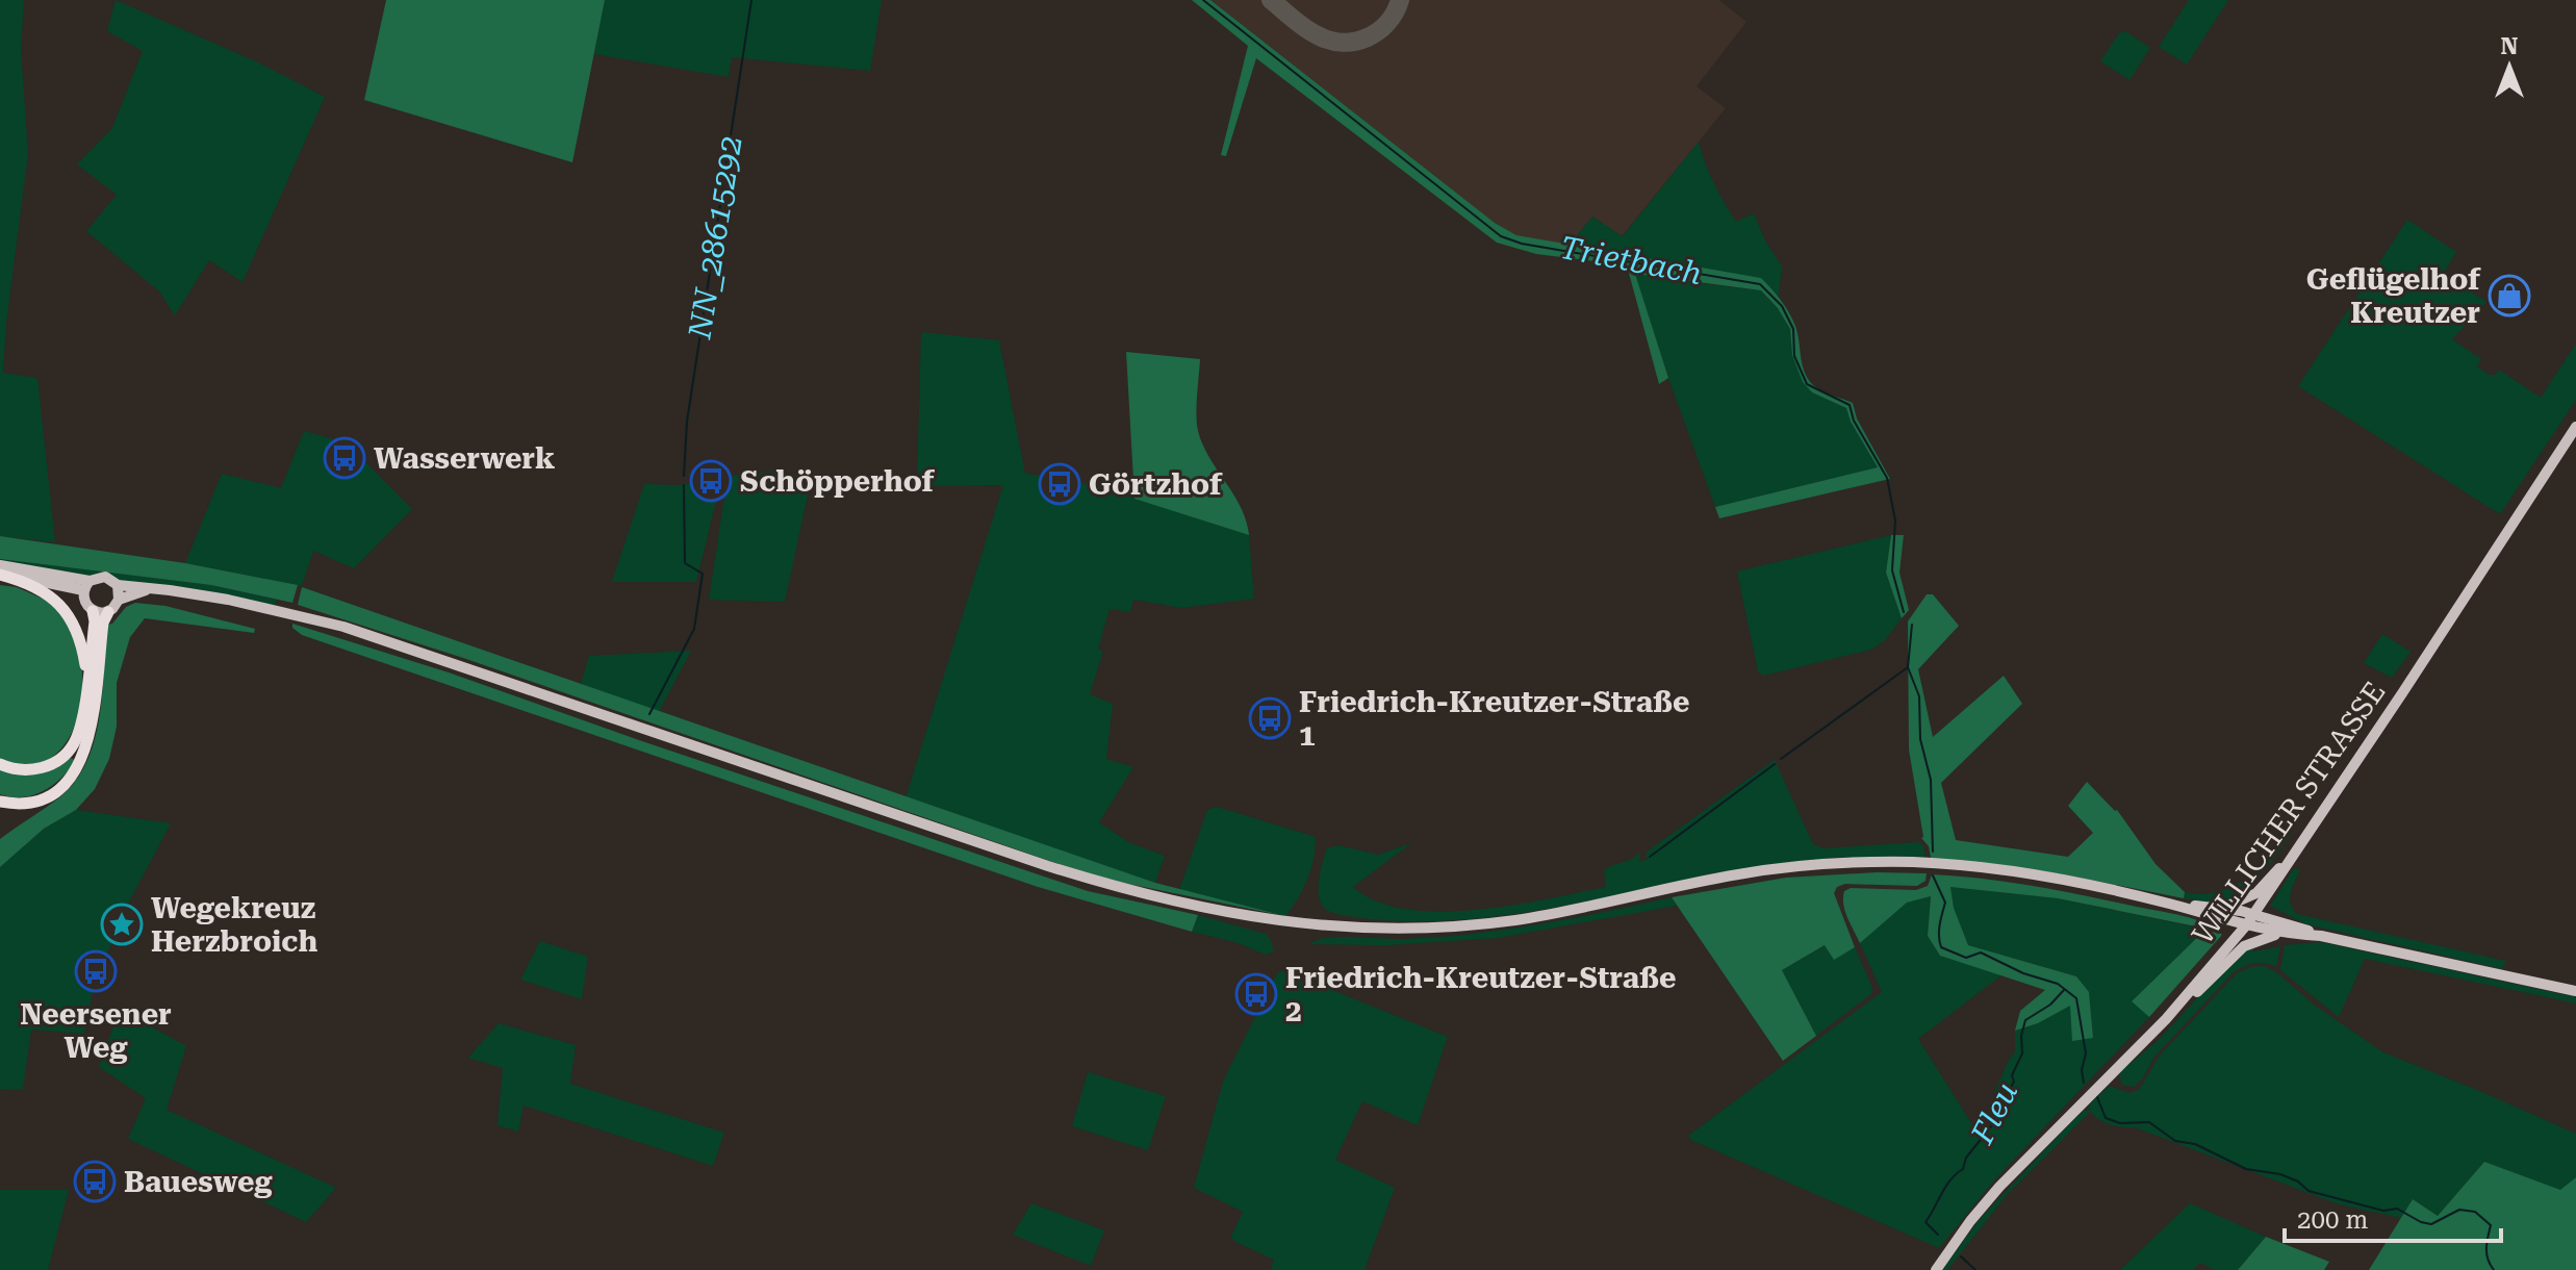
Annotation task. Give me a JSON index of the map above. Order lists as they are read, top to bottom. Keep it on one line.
{"streets":{"main road":["WILLICHER STRASSE"]},"water":["NN_28615292","Trietbach","Fleu"],"places":{"shop":["Geflügelhof Kreutzer"],"bus stop":["Wasserwerk","Schöpperhof","Görtzhof","Friedrich-Kreutzer-Straße 1","Neersener Weg","Friedrich-Kreutzer-Straße 2","Bauesweg"],"place":["Wegekreuz Herzbroich"]},"scale_bar":"200 m","north":"top"}
